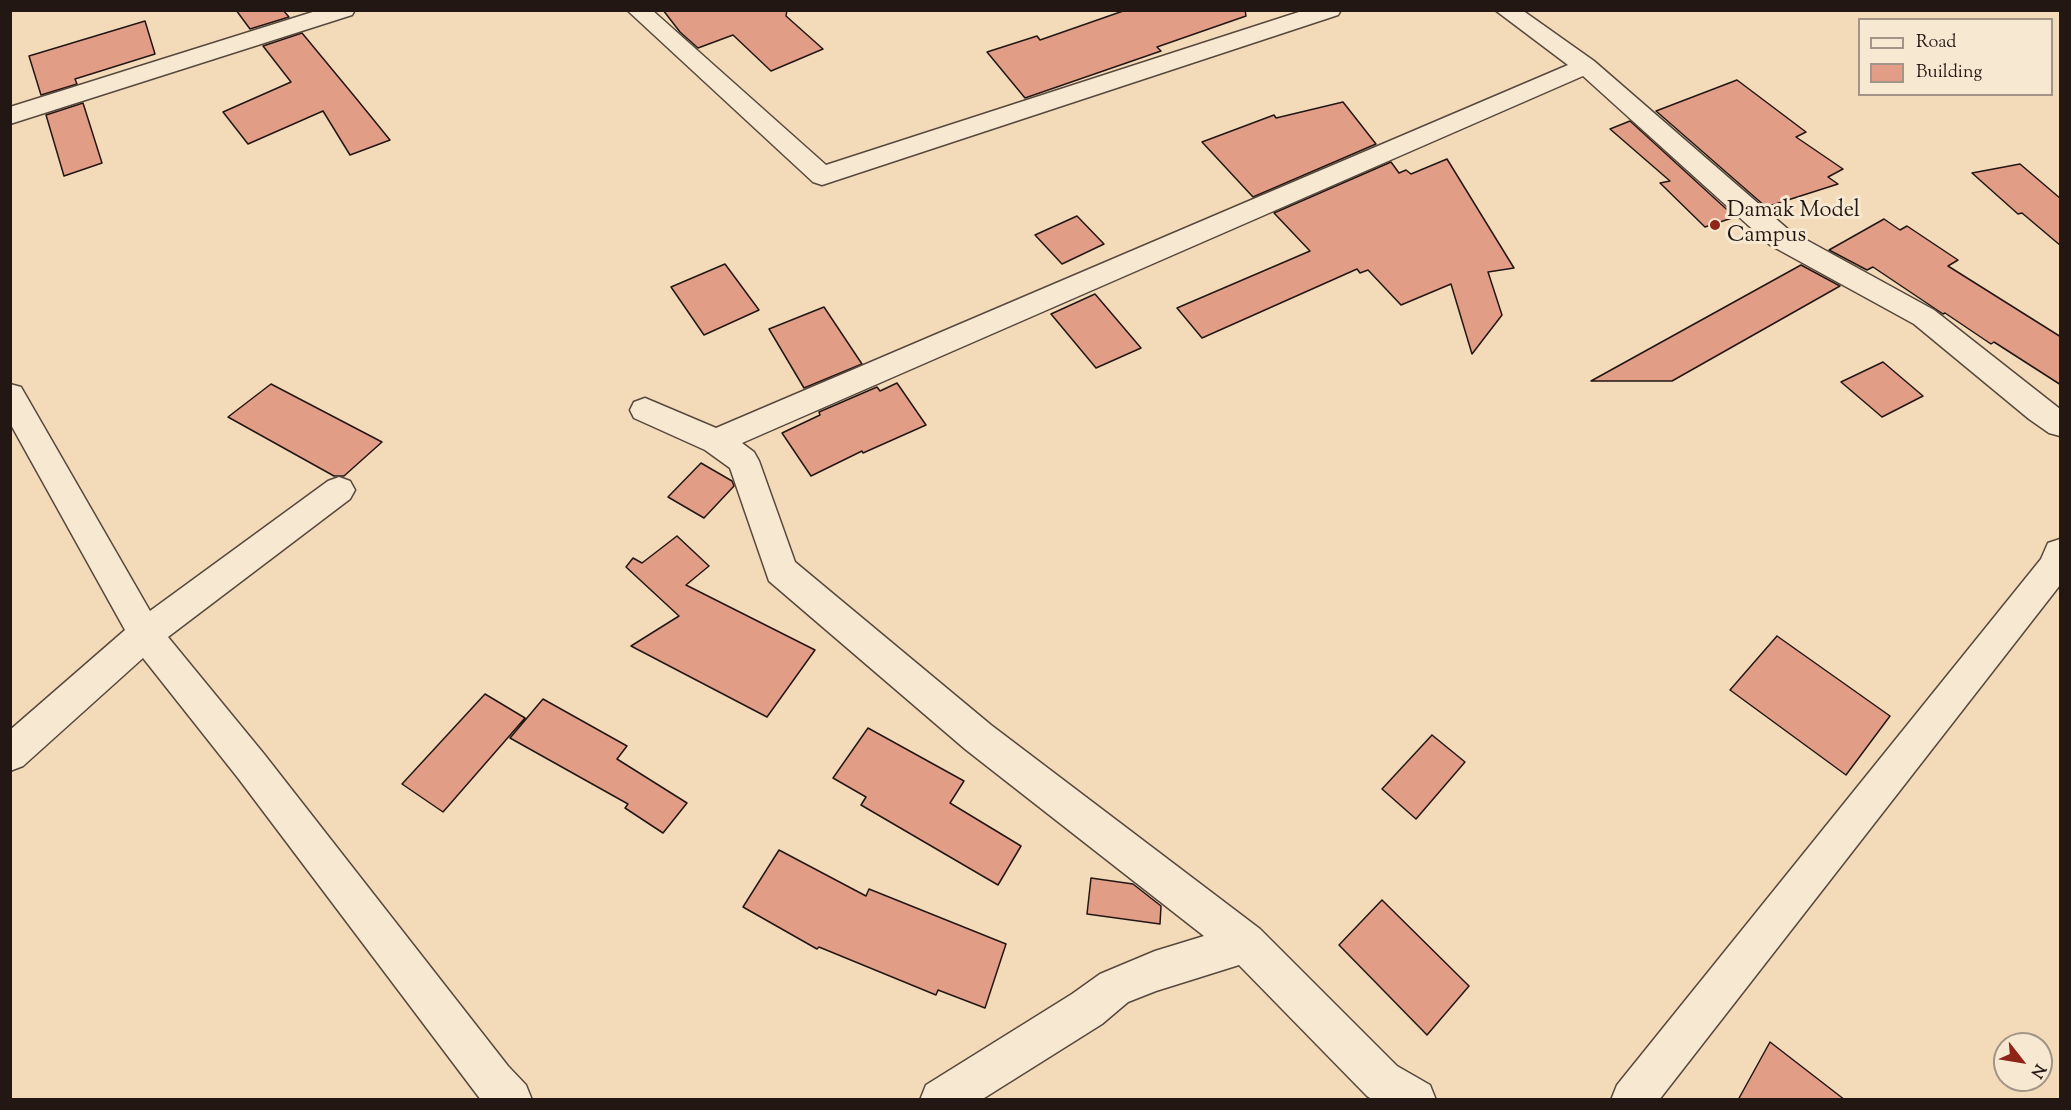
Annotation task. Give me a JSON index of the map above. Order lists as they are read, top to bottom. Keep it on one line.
{"places":["Damak Model Campus"],"legend":["Road","Building"],"north":"bottom right"}
